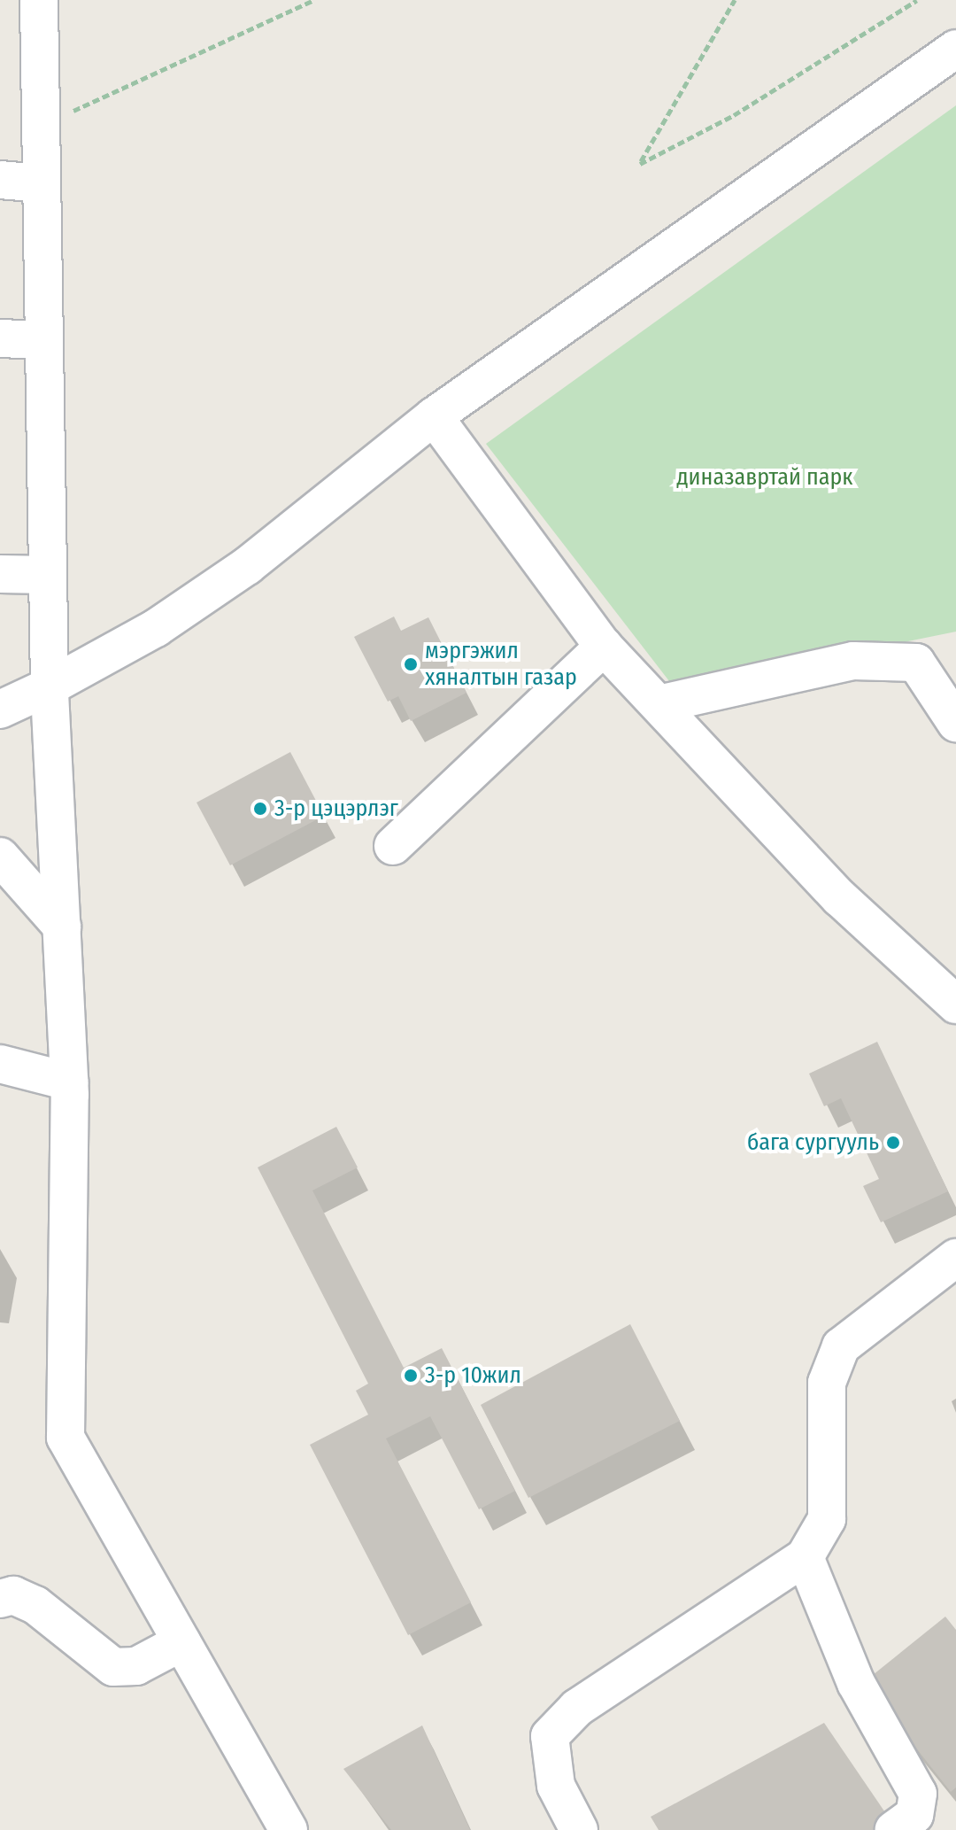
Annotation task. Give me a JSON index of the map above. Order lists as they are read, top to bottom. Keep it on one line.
{"parks":["диназавртай парк"],"places":["мэргэжил хяналтын газар","3-р цэцэрлэг","бага сургууль","3-р 10жил"]}
